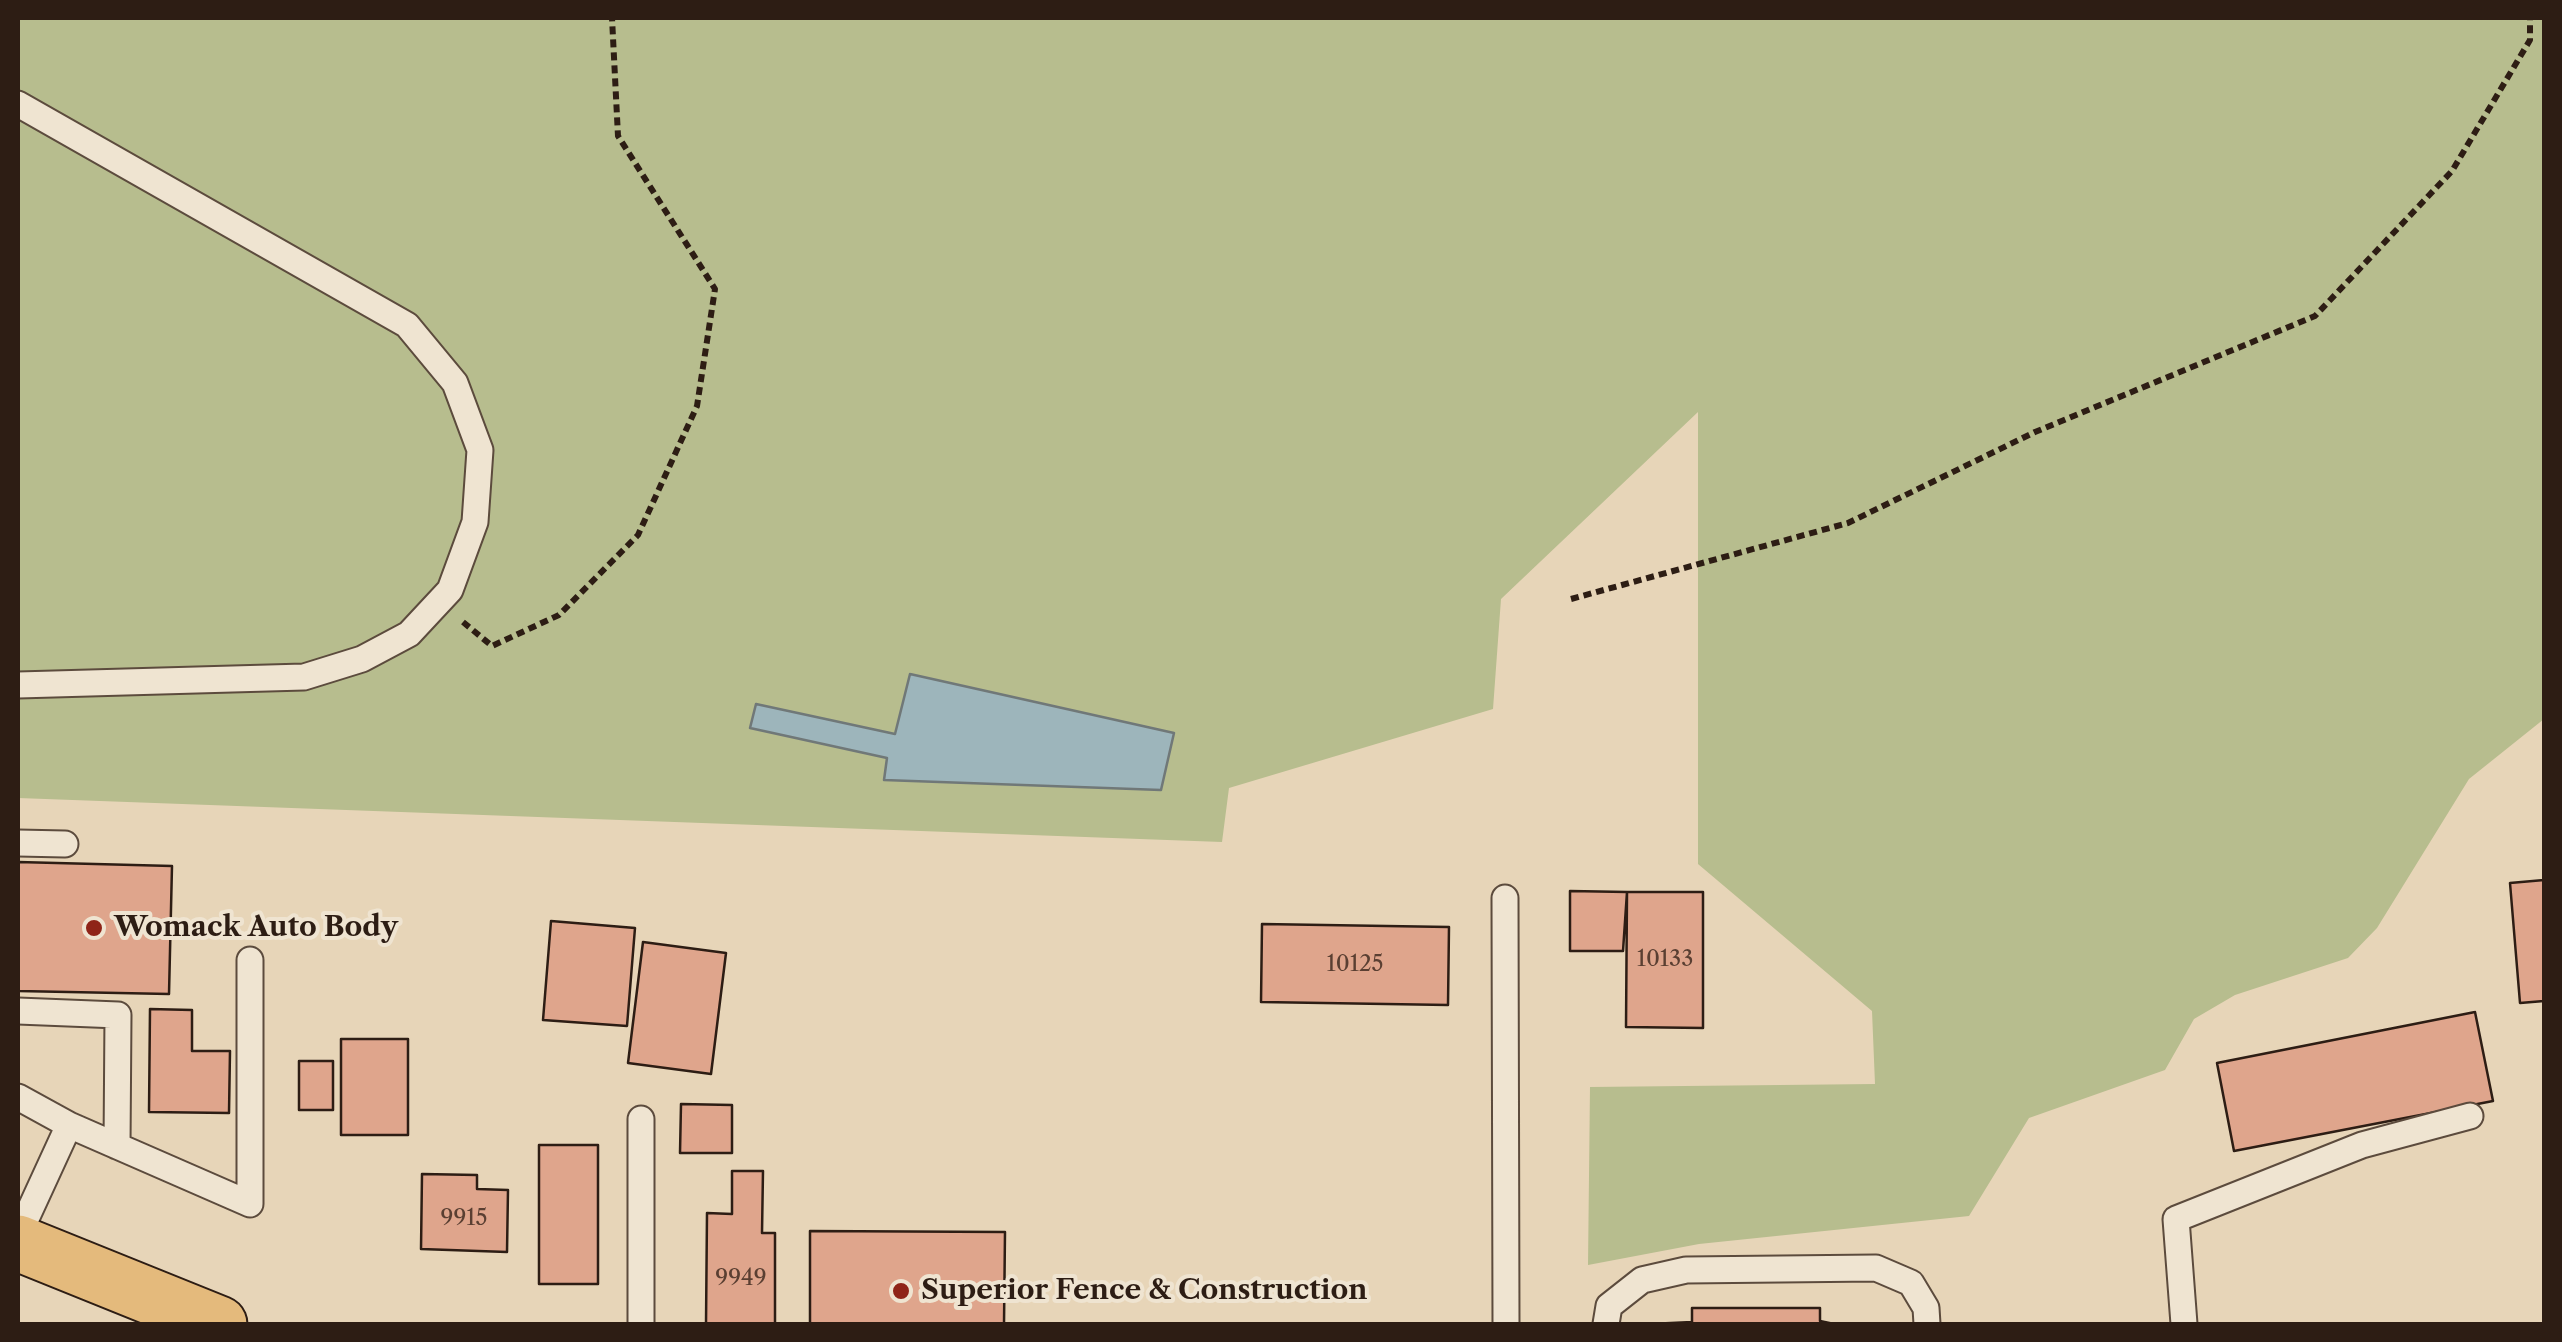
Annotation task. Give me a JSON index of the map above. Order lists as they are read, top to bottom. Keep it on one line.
{"places":["Womack Auto Body","Superior Fence & Construction"],"house_numbers":["10133","10125","9915","9949"]}
